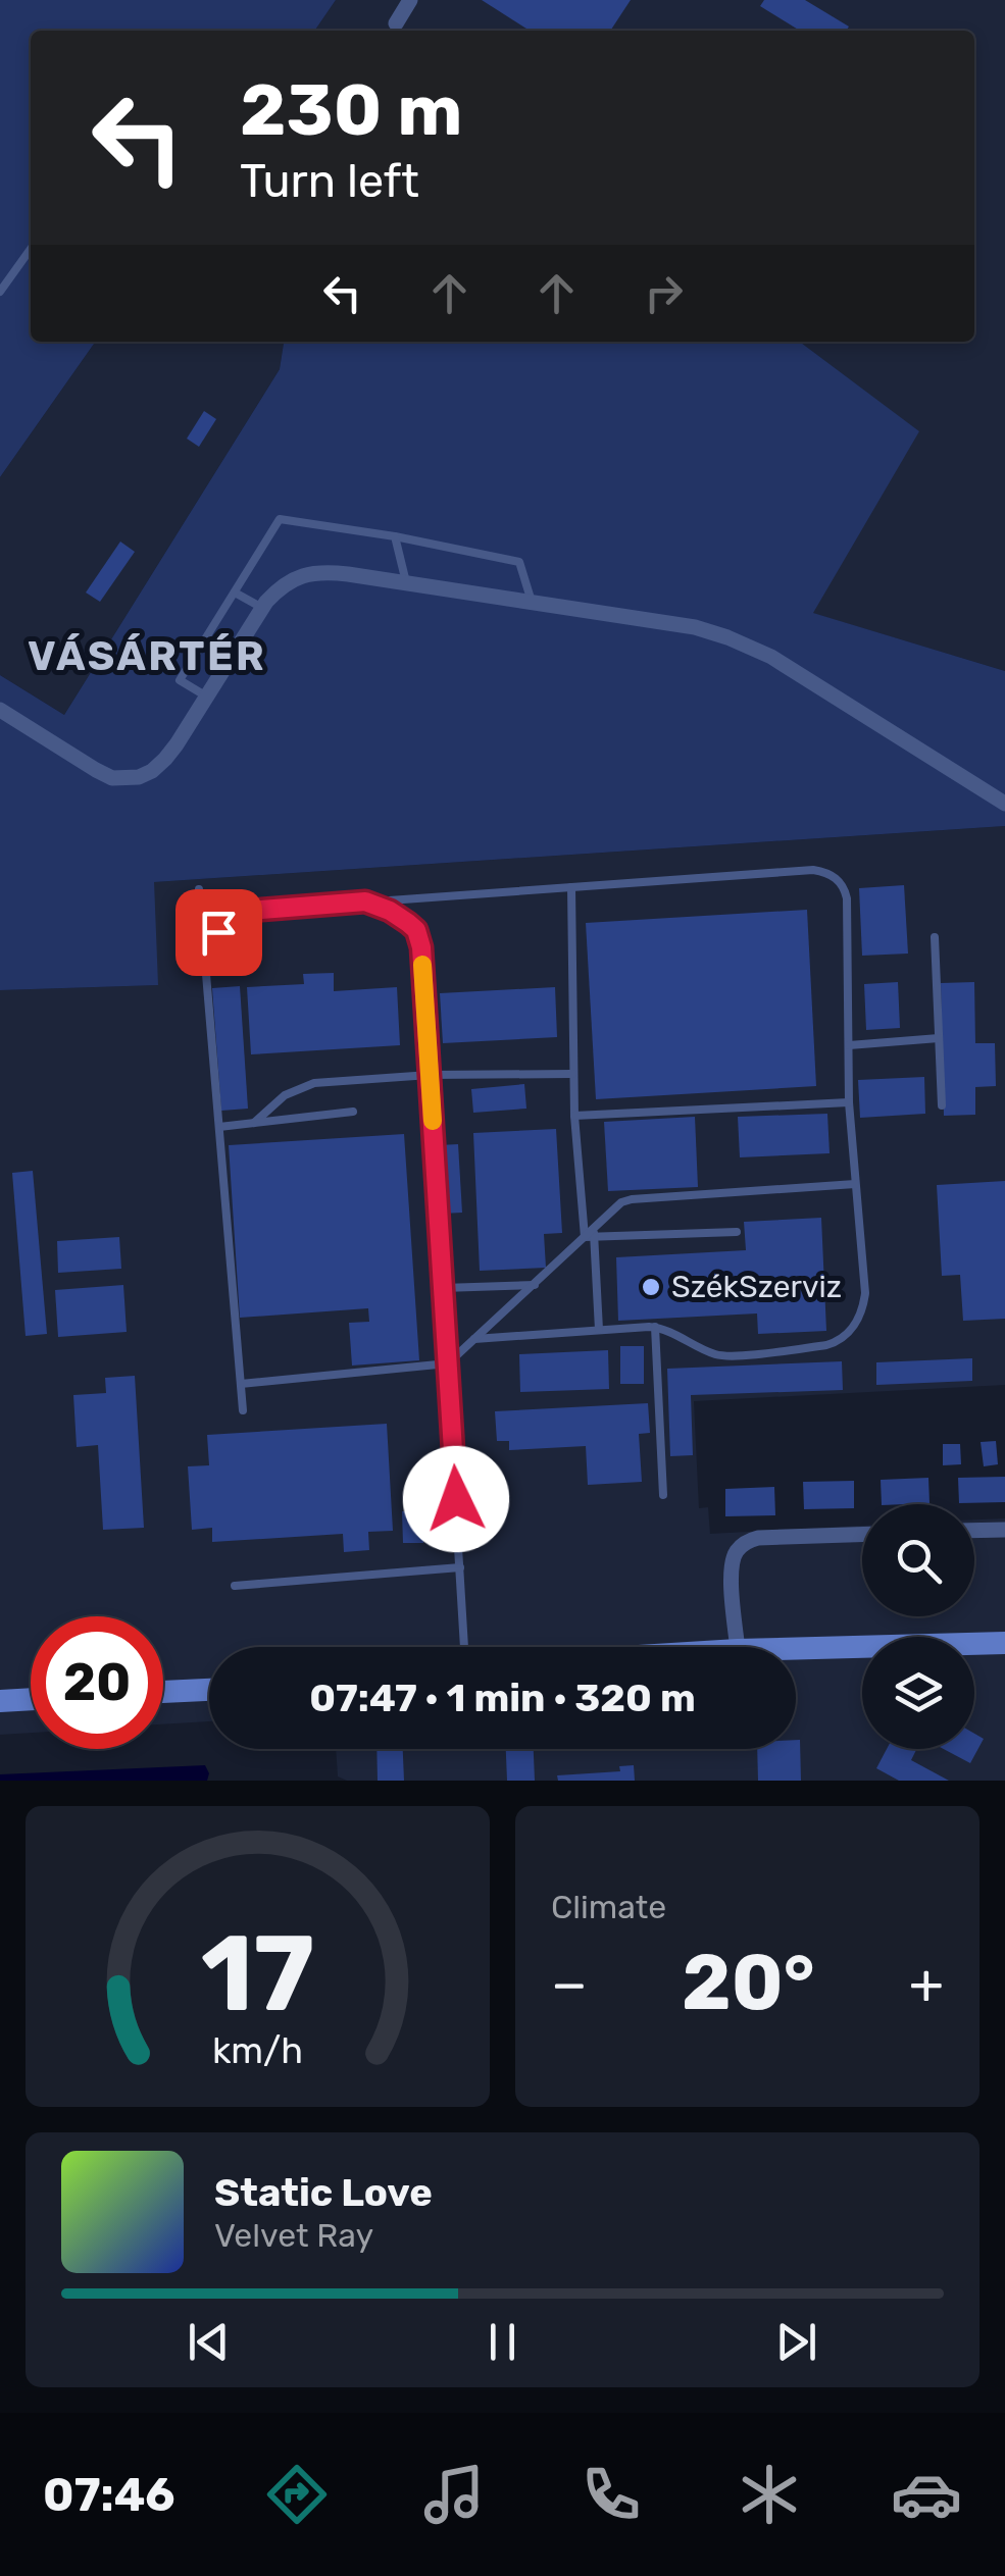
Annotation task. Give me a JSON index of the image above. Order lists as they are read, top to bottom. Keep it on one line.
{"districts":["VÁSÁRTÉR"],"places":["SzékSzerviz"],"page":{"turn":["230 m","Turn left"],"limit":"20","trip":"07:47 · 1 min · 320 m","tile":"Climate","heat":["−","20°","+"],"song":["Static Love","Velvet Ray"],"tabs":"07:46","gauge":["17","km/h"]}}
